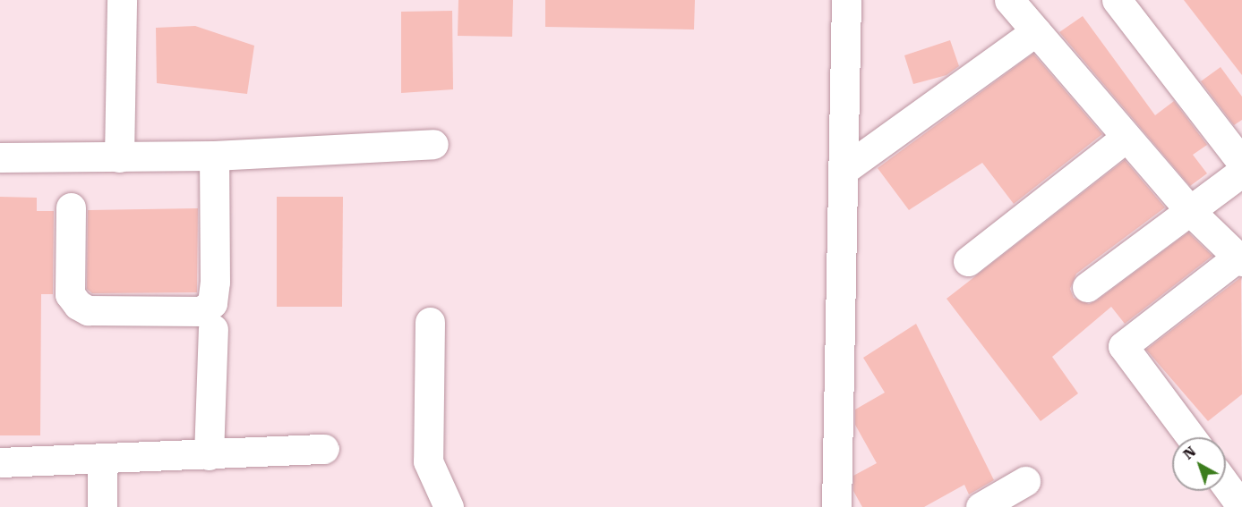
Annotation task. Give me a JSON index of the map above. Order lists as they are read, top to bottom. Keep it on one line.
{"north":"top left"}
